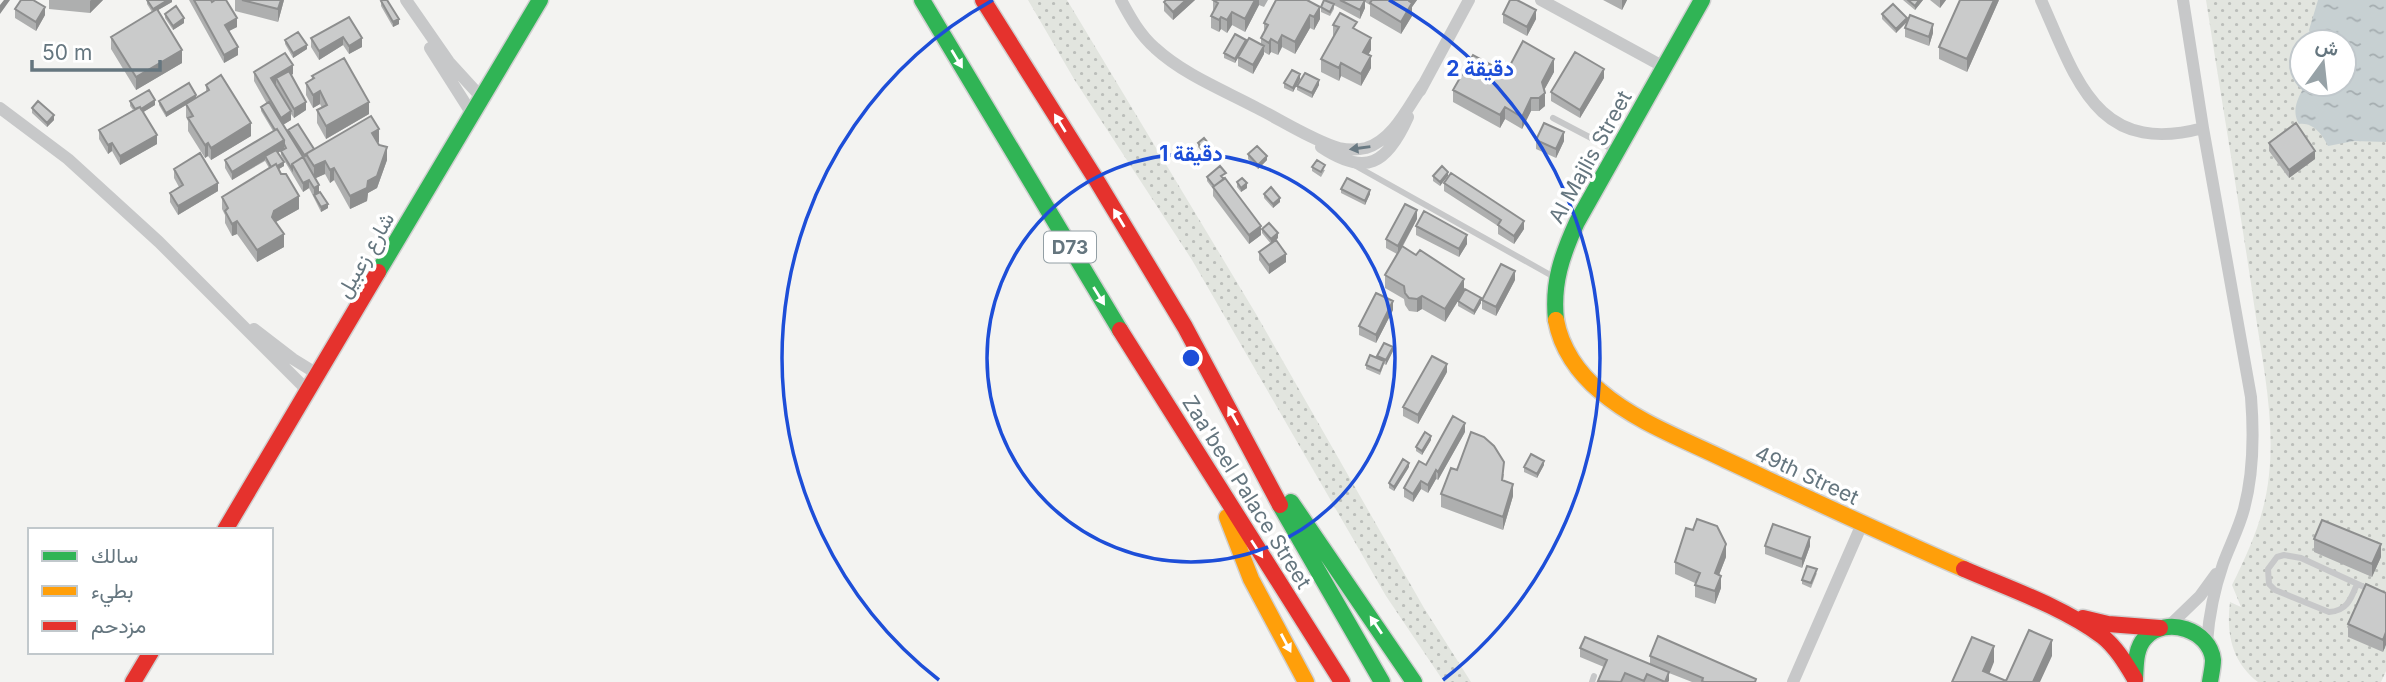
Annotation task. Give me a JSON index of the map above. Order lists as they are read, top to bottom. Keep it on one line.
{"streets":{"main road":["Al Majlis Street","D73","شارع زعبيل","49th Street","Zaa'beel Palace Street"]},"crossings":[["Al Majlis Street","49th Street"]],"legend":["سالك","بطيء","مزدحم"],"scale_bar":"50 m","north":"top","rings":["2 دقيقة","1 دقيقة"]}
